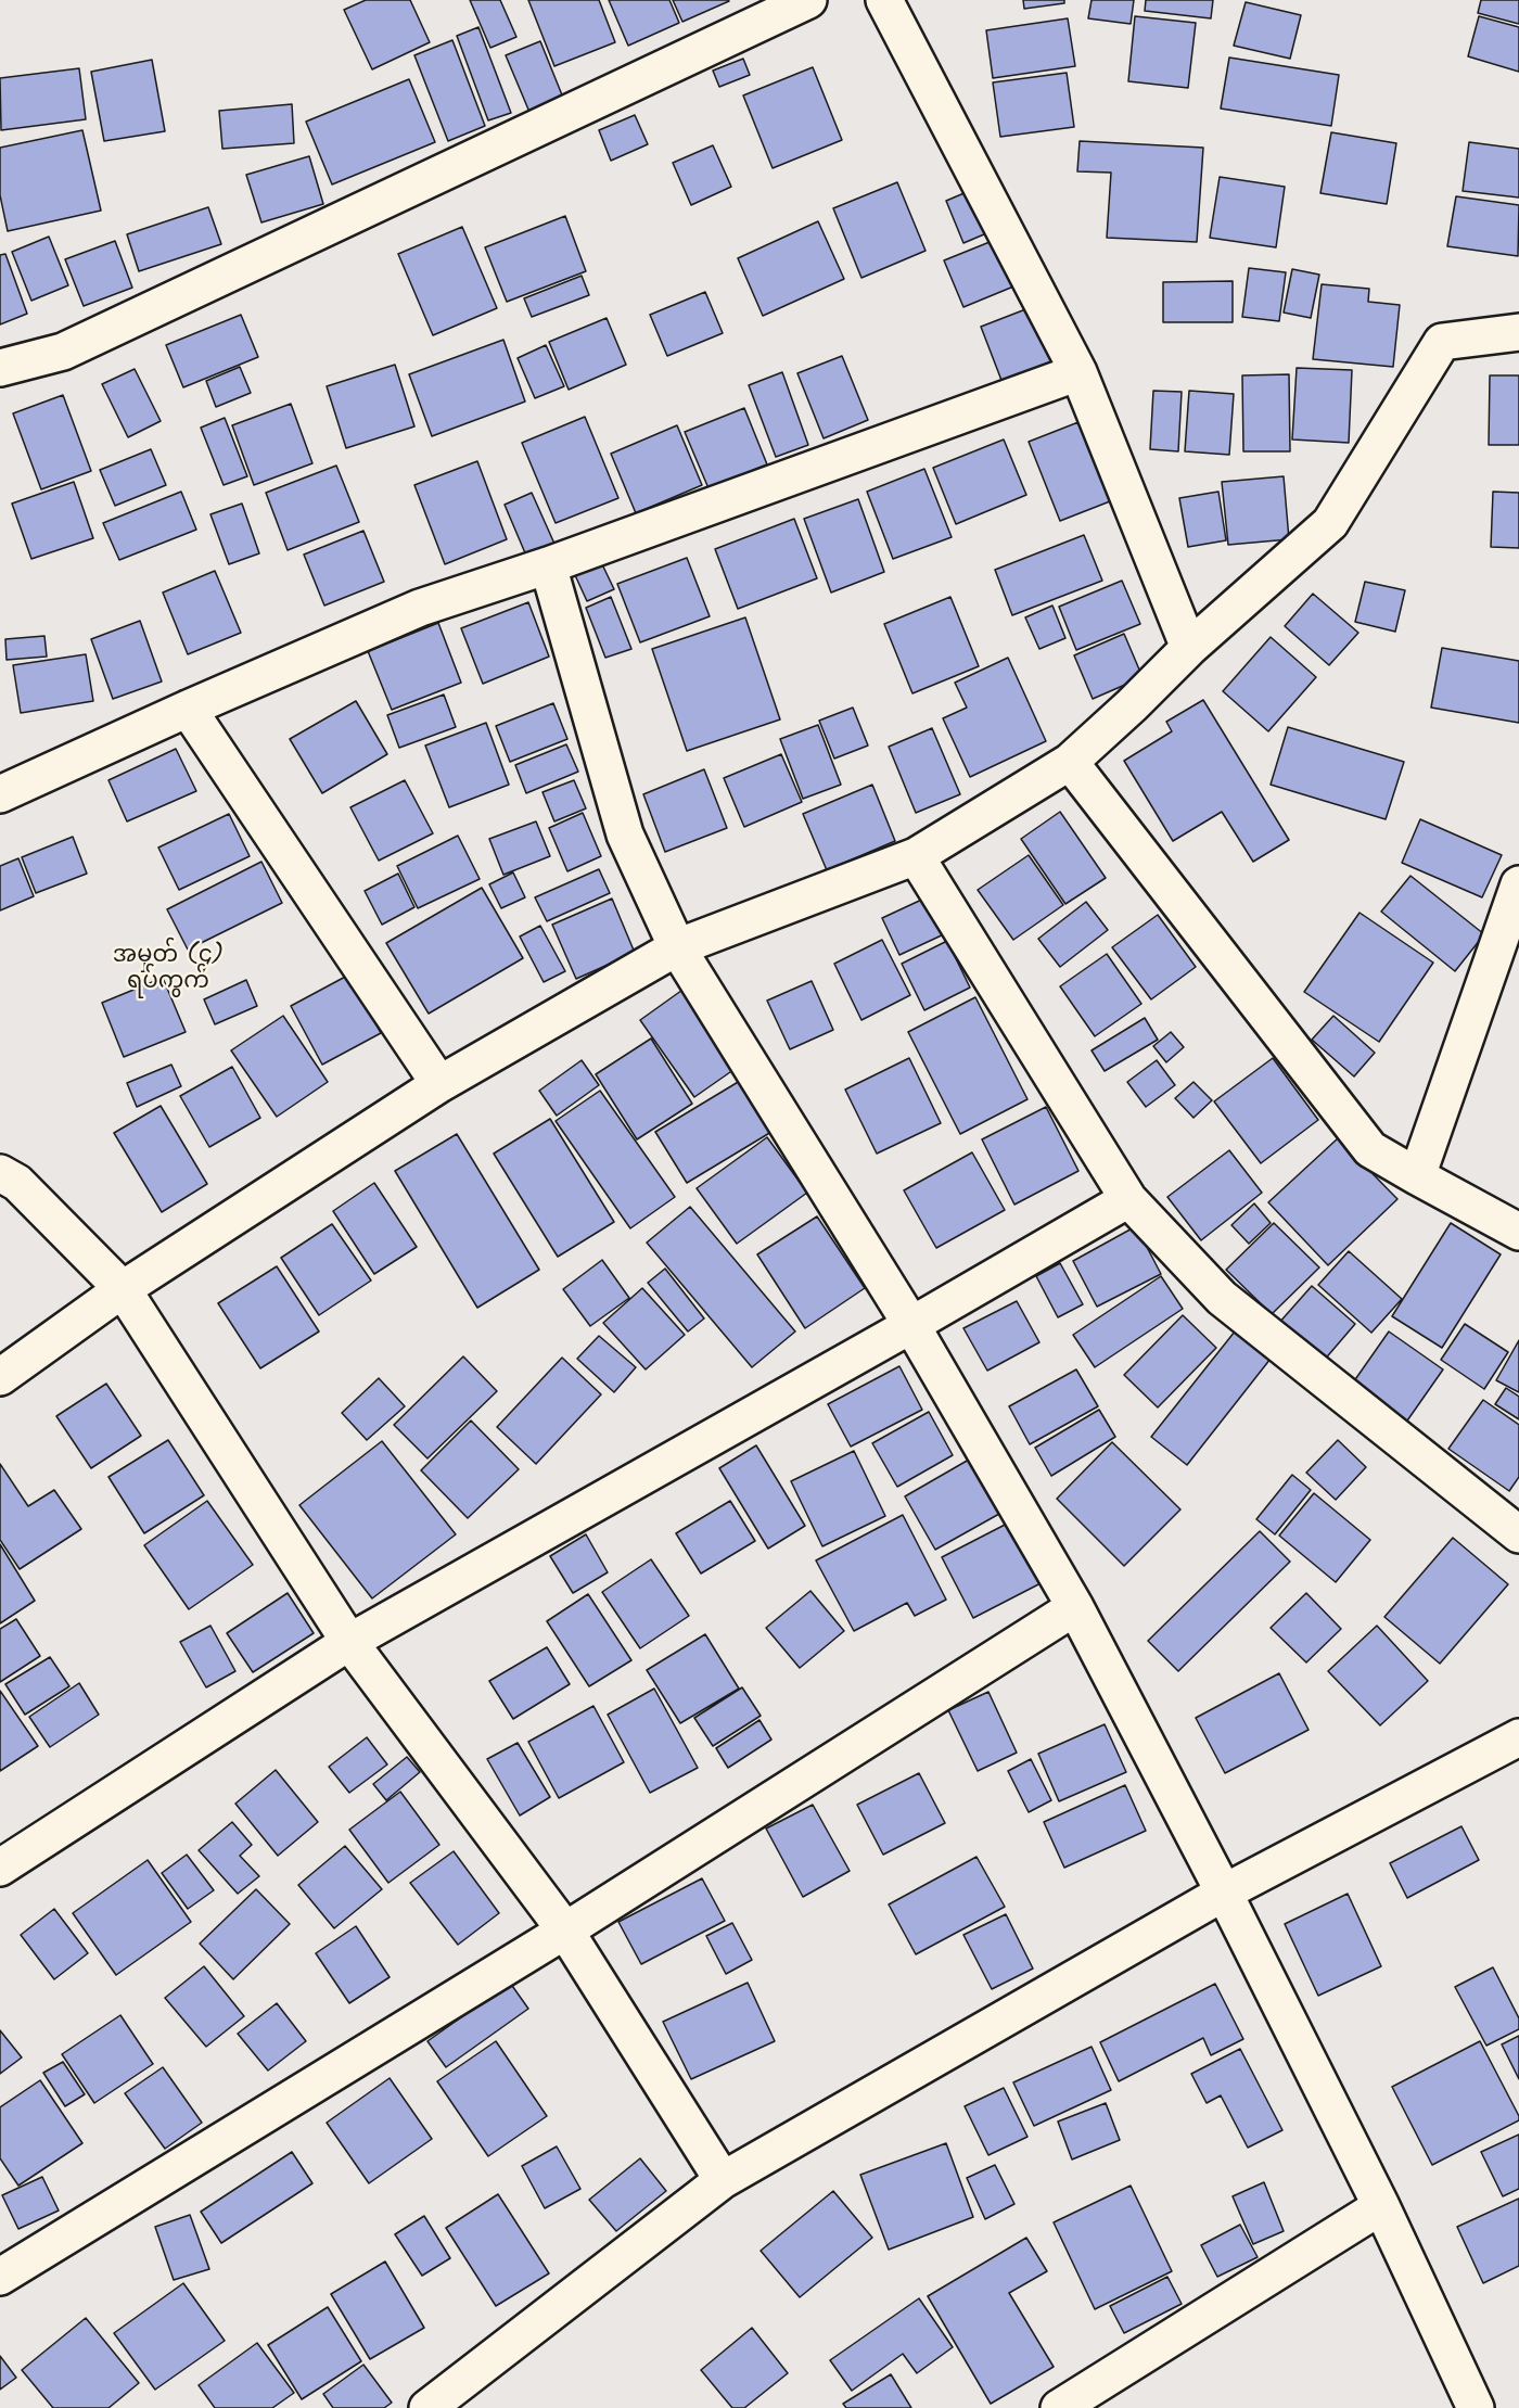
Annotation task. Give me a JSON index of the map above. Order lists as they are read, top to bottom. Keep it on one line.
{"districts":["အမှတ် (၄) ရပ်ကွက်"]}
